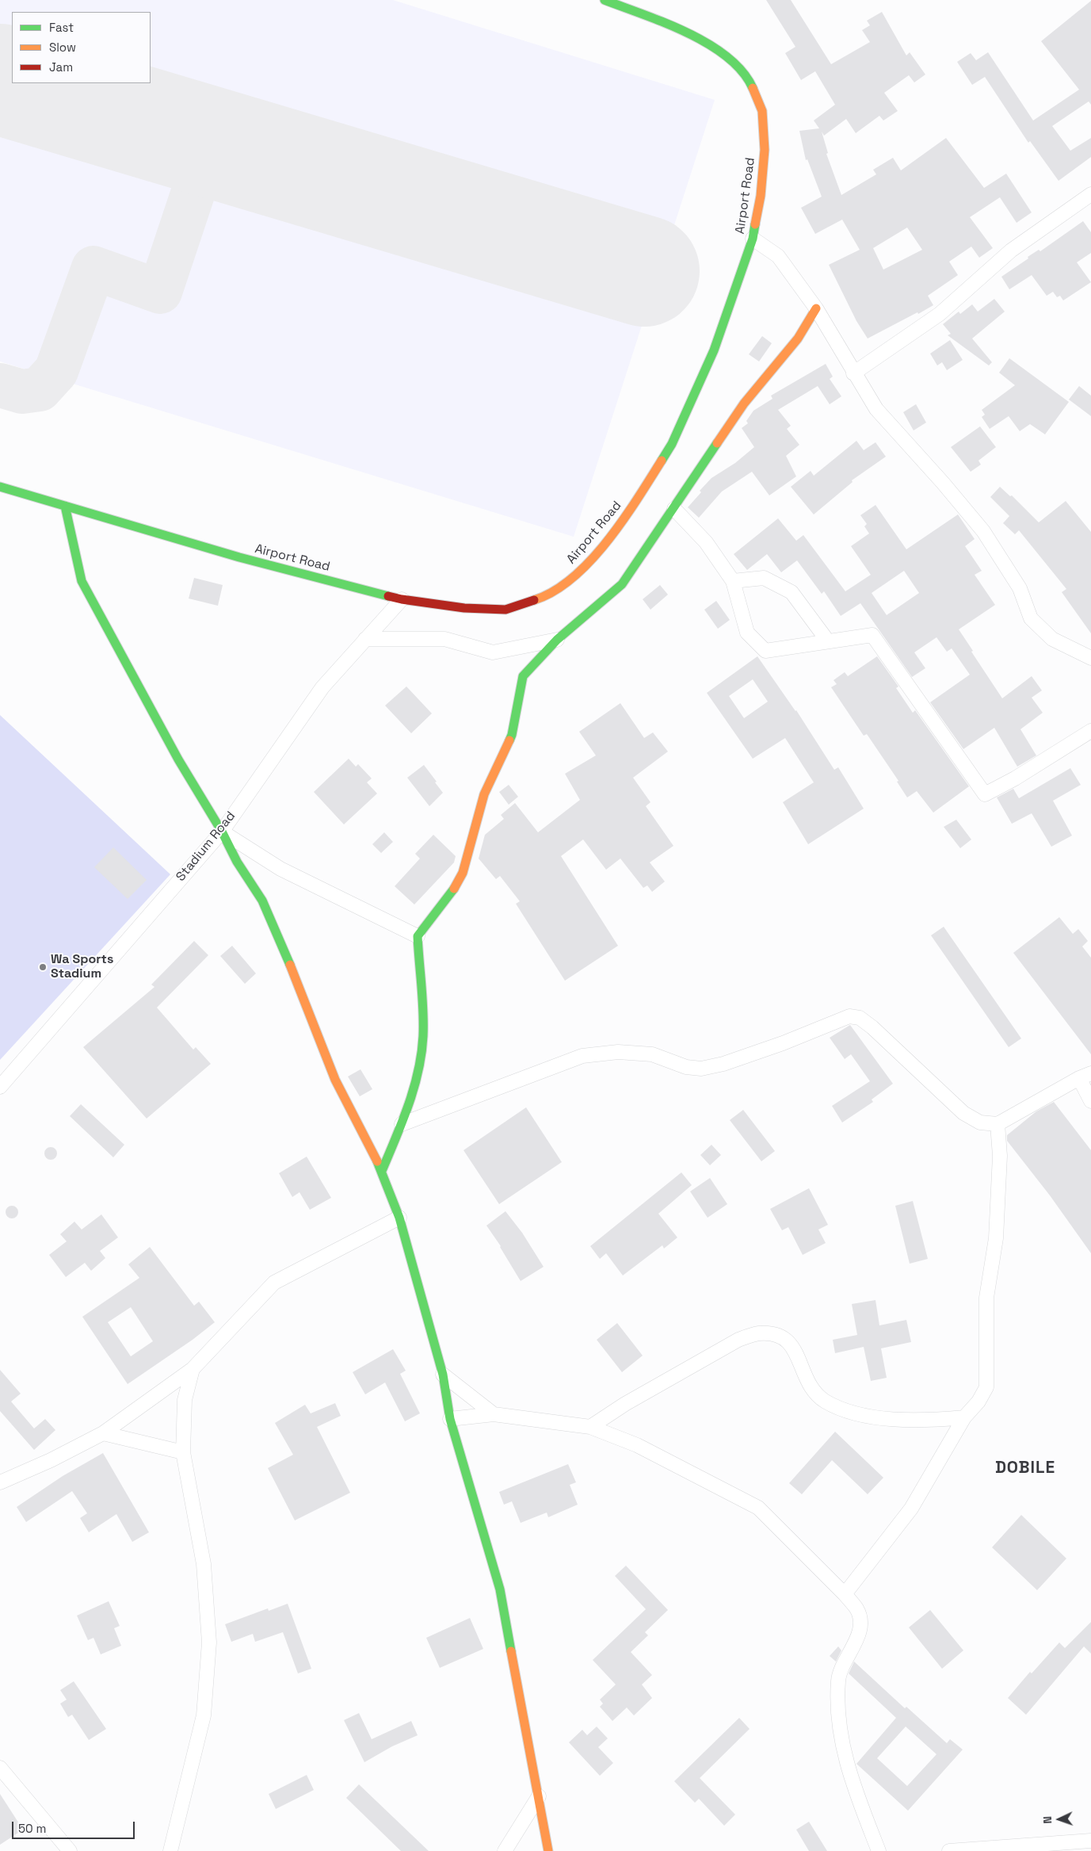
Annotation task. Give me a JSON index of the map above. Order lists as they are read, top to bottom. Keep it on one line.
{"streets":{"main road":["Airport Road"],"street":["Stadium Road"]},"crossings":[["Airport Road","Stadium Road"]],"districts":["DOBILE"],"places":["Wa Sports Stadium"],"legend":["Fast","Slow","Jam"],"scale_bar":"50 m","north":"left"}
